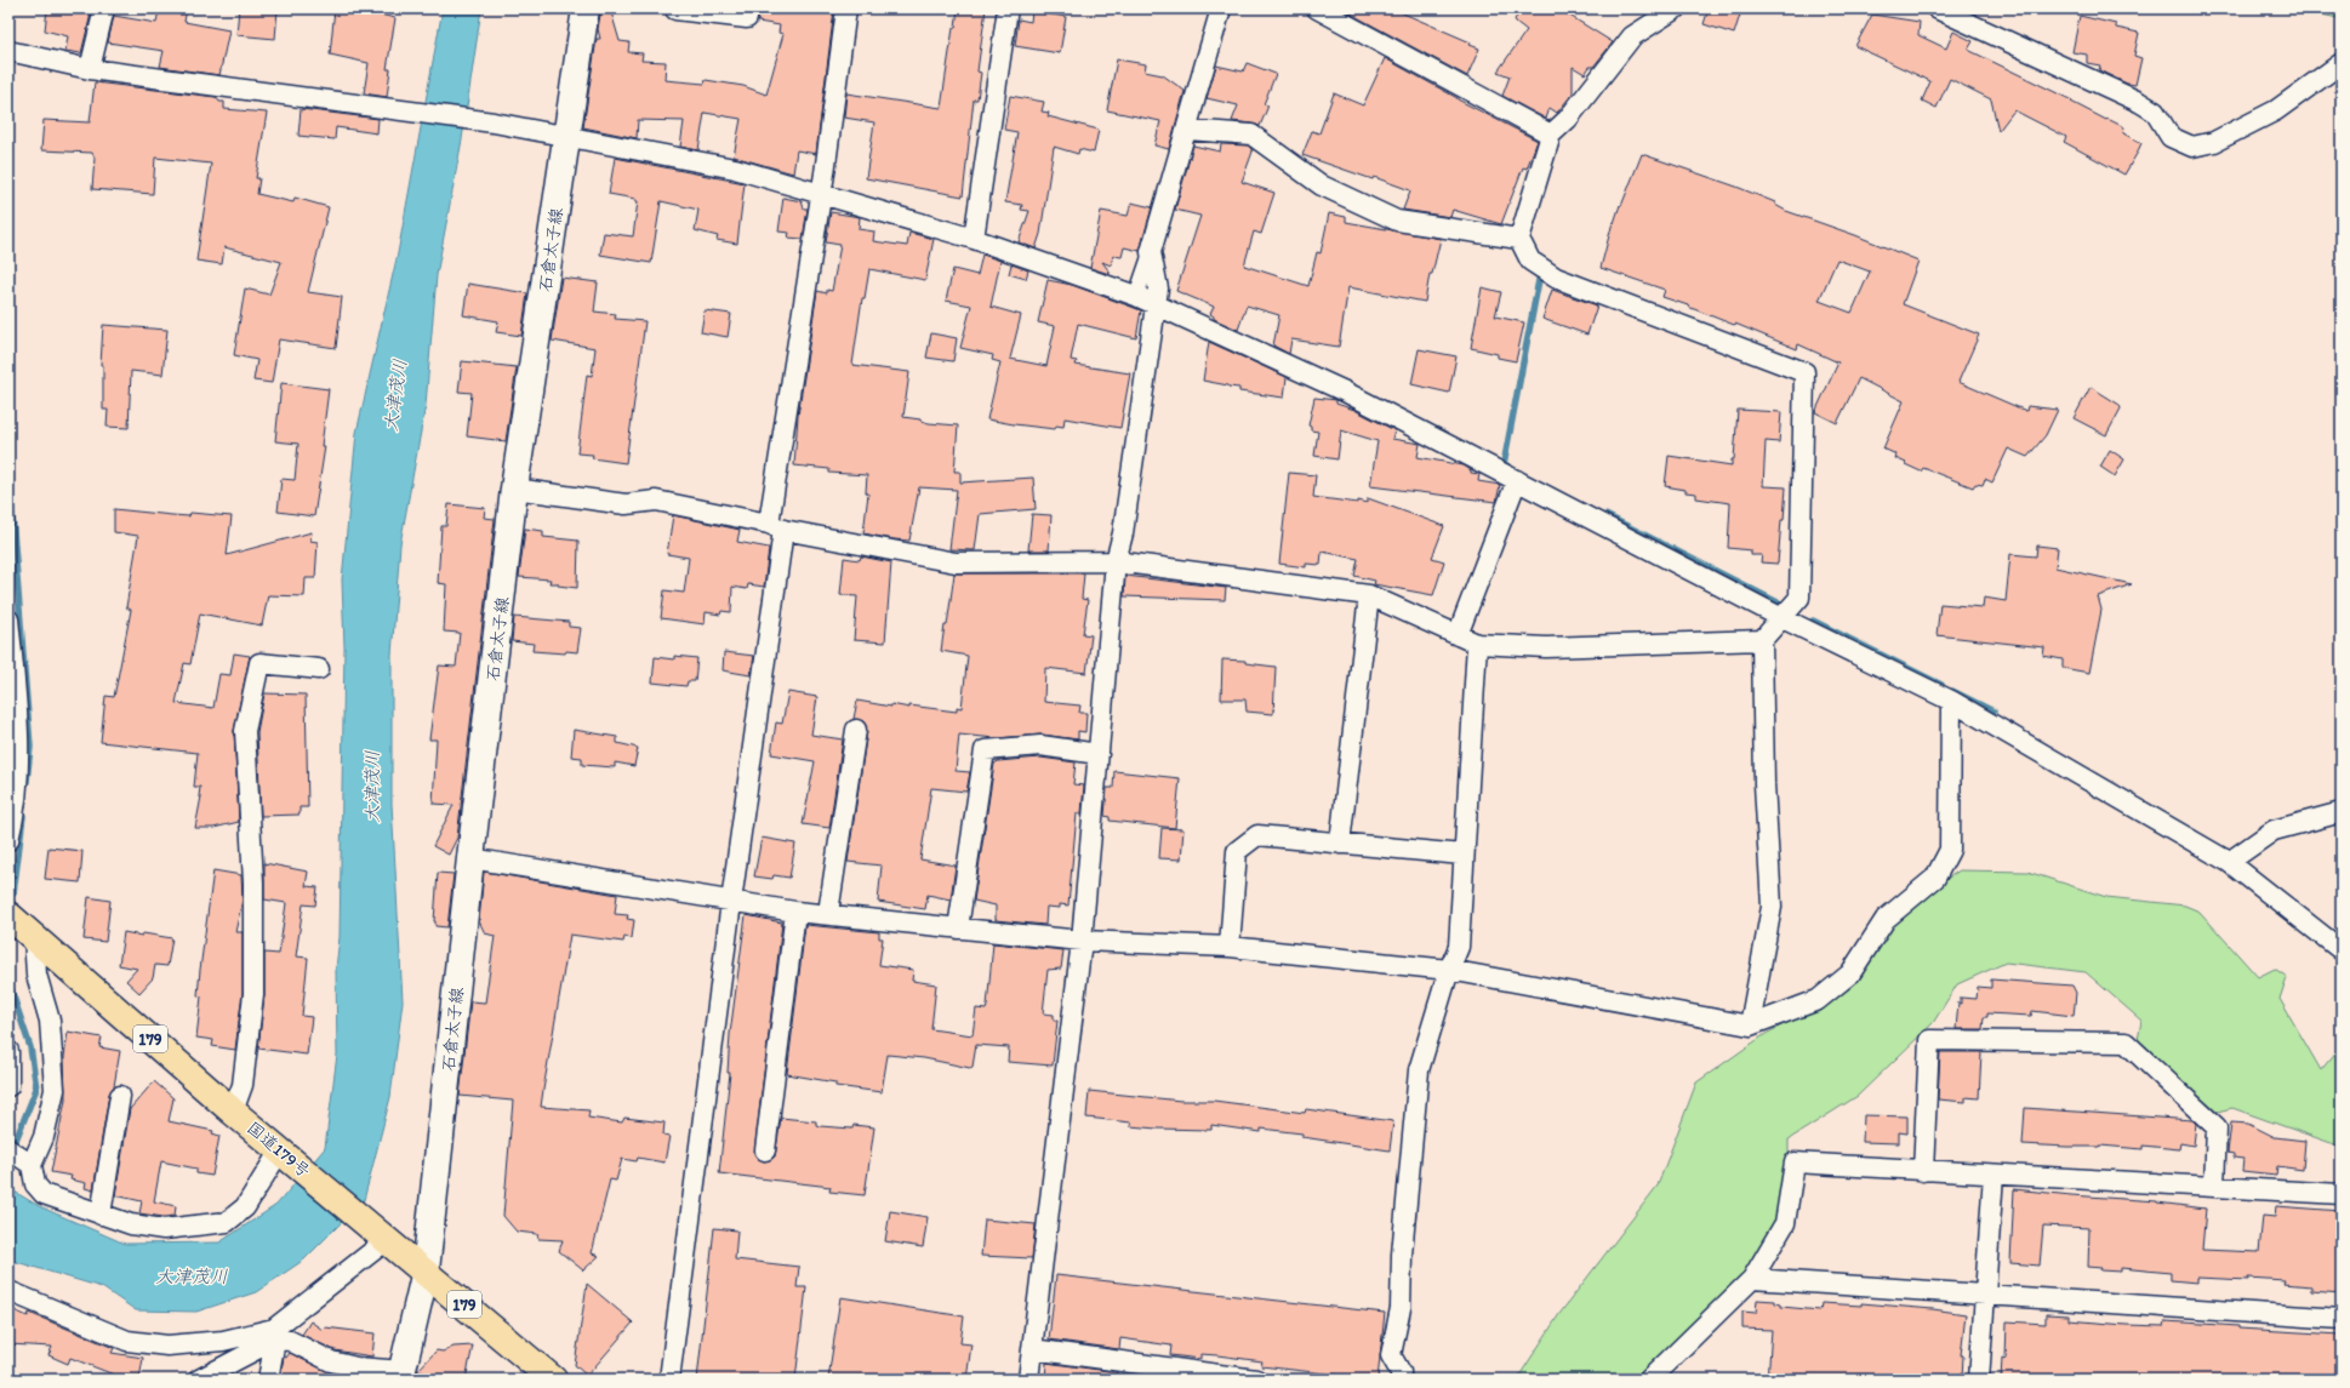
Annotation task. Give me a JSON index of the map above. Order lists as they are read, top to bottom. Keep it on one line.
{"streets":{"highway":["179","国道179号"],"main road":["石倉太子線"]},"crossings":[["石倉太子線","国道179号"]],"water":["大津茂川"]}
